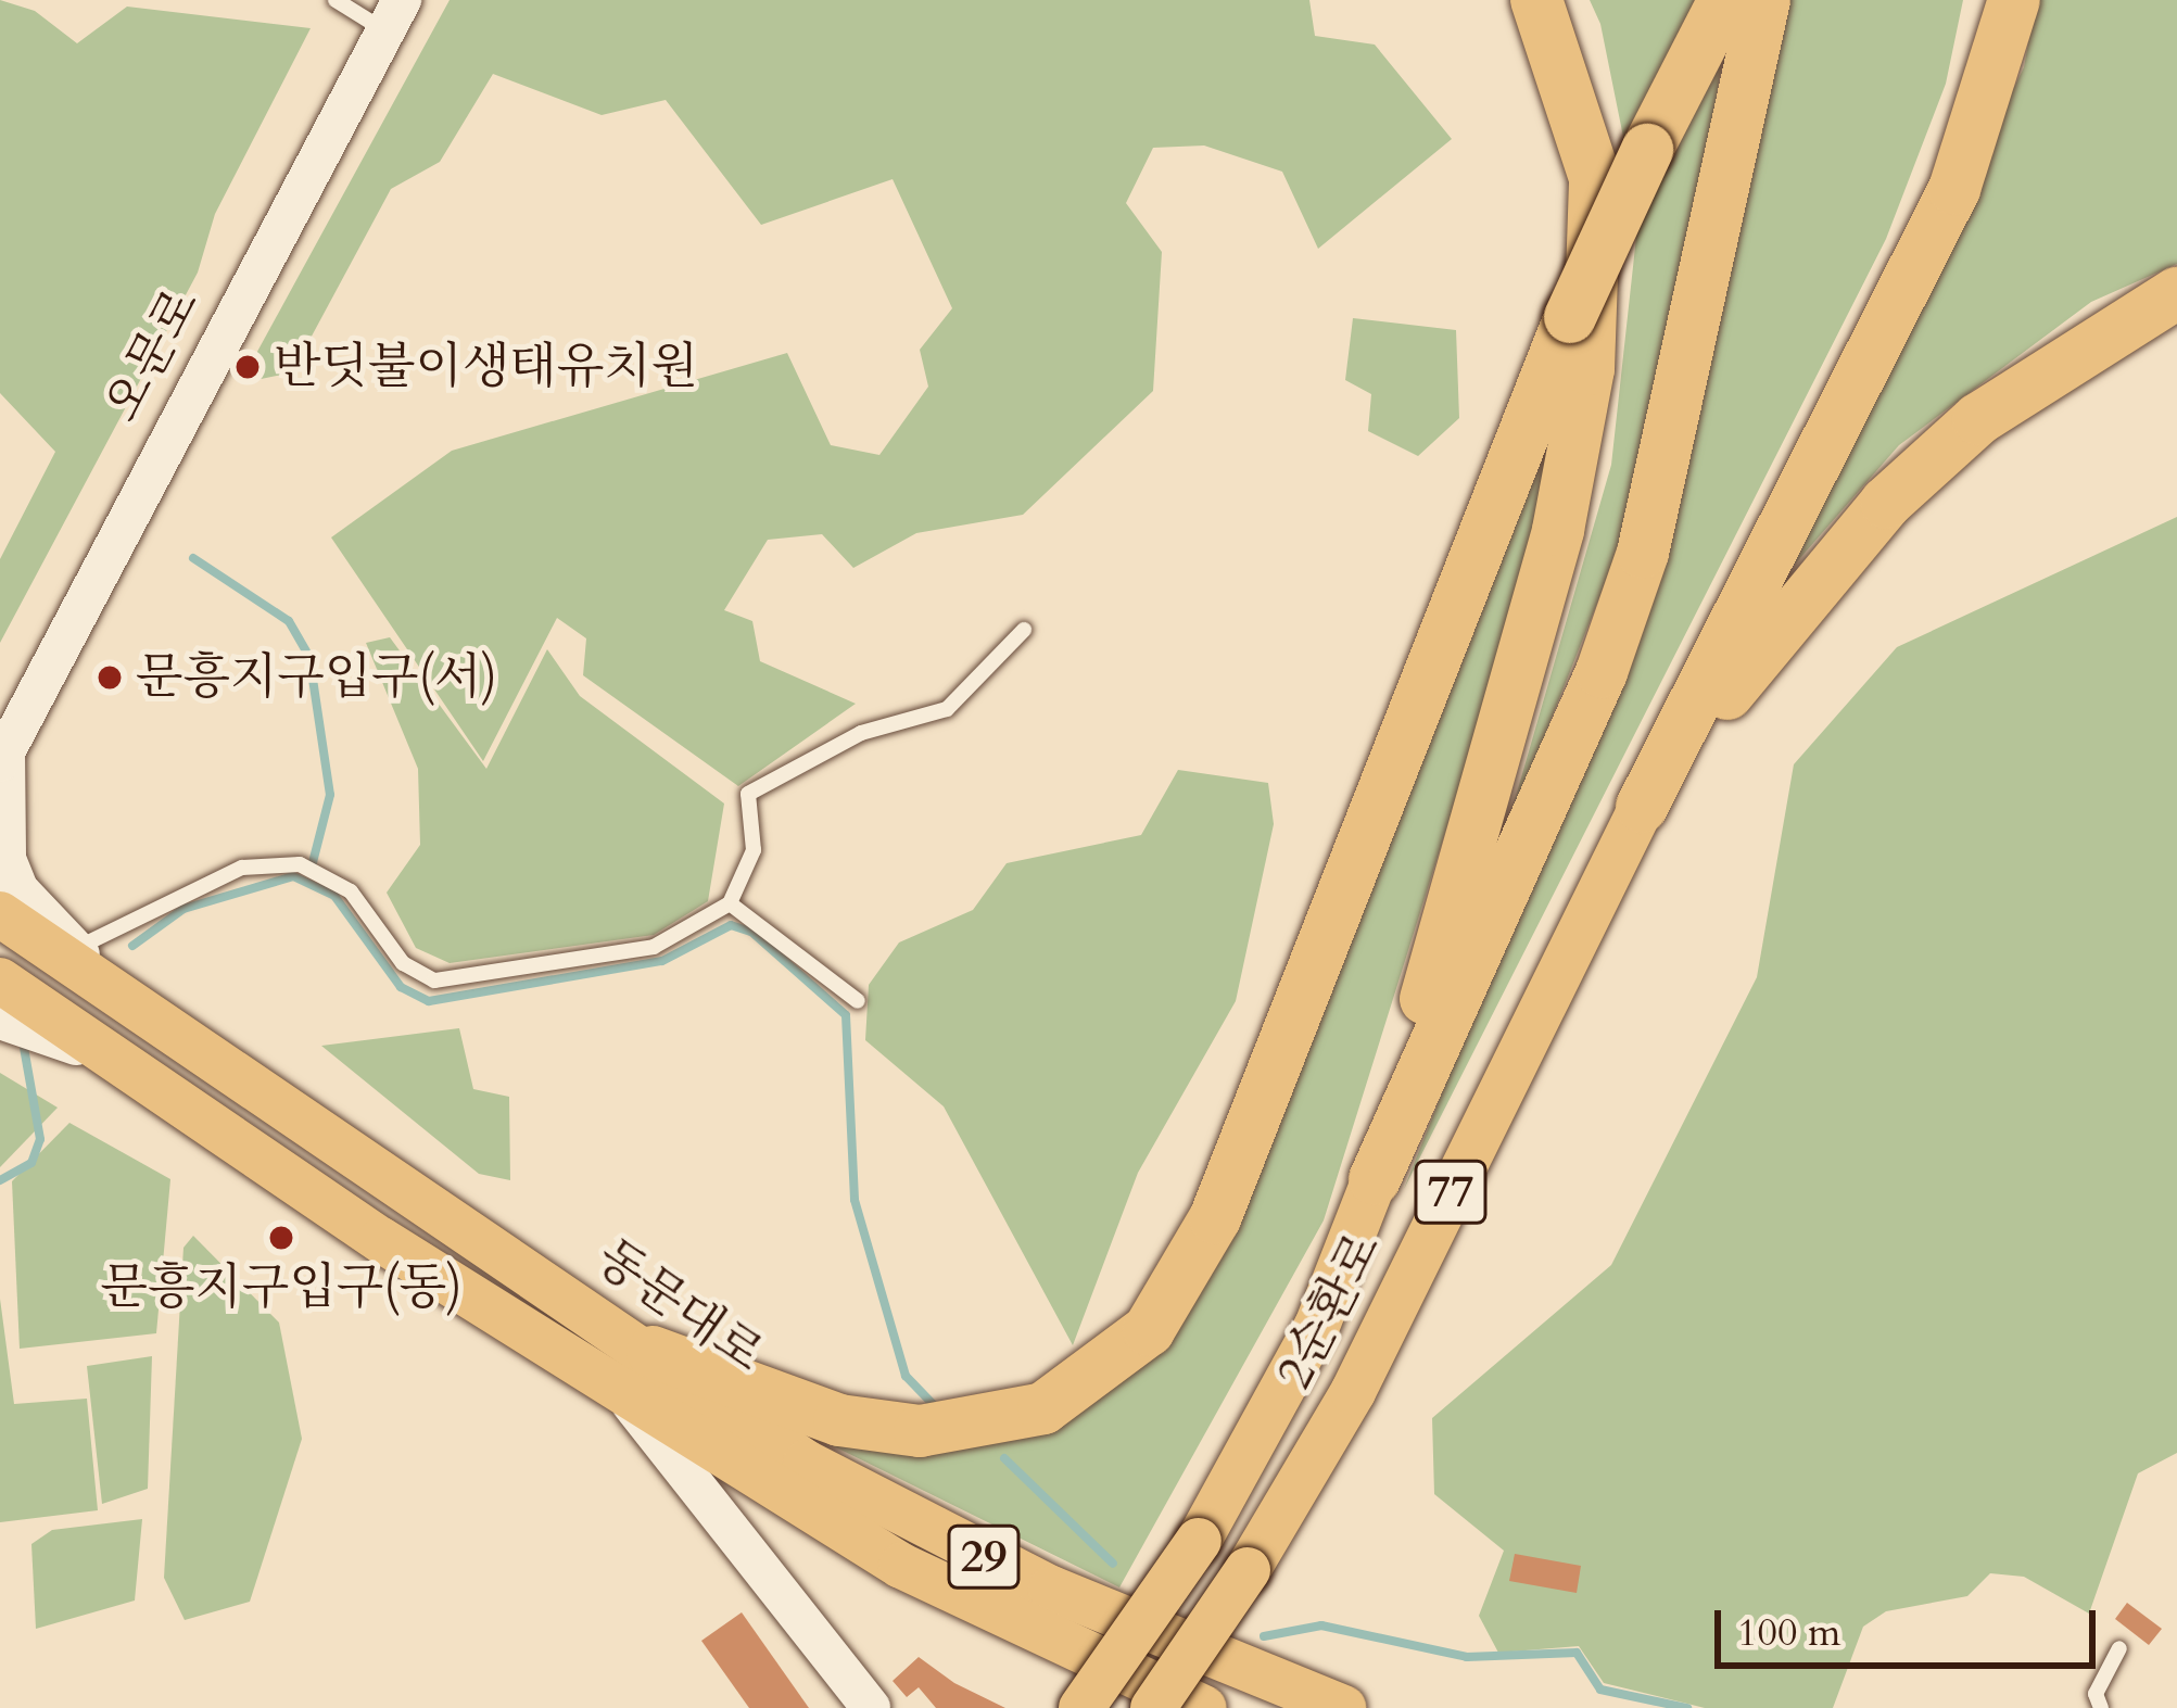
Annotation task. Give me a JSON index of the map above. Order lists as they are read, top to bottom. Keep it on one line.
{"streets":{"main road":["오문로","77","동문대로","2순환로","29"]},"places":["반딧불이생태유치원","문흥지구입구(서)","문흥지구입구(동)"],"scale_bar":"100 m"}
